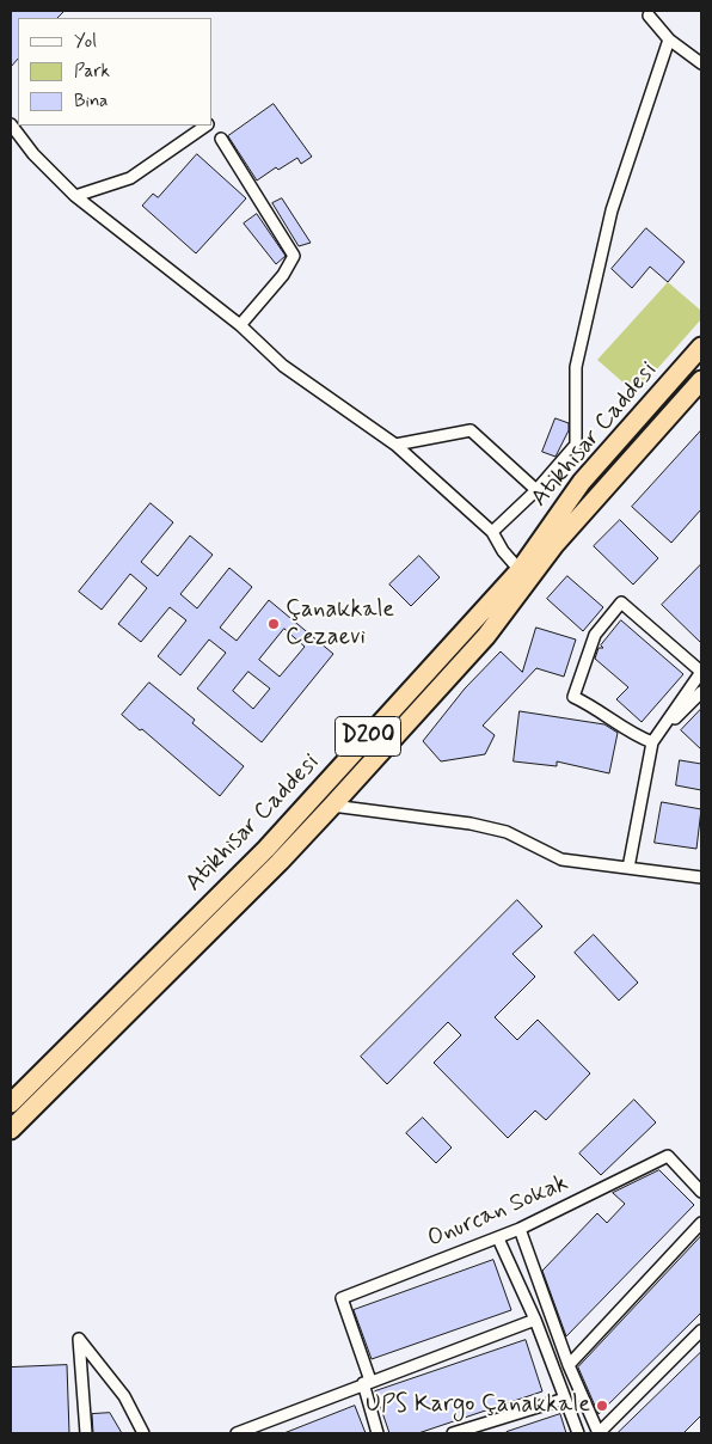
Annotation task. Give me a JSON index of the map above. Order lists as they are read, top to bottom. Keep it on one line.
{"streets":{"highway":["Atikhisar Caddesi","D200"],"street":["Onurcan Sokak"]},"places":["Çanakkale Cezaevi","UPS Kargo Çanakkale"],"legend":["Yol","Park","Bina"]}
